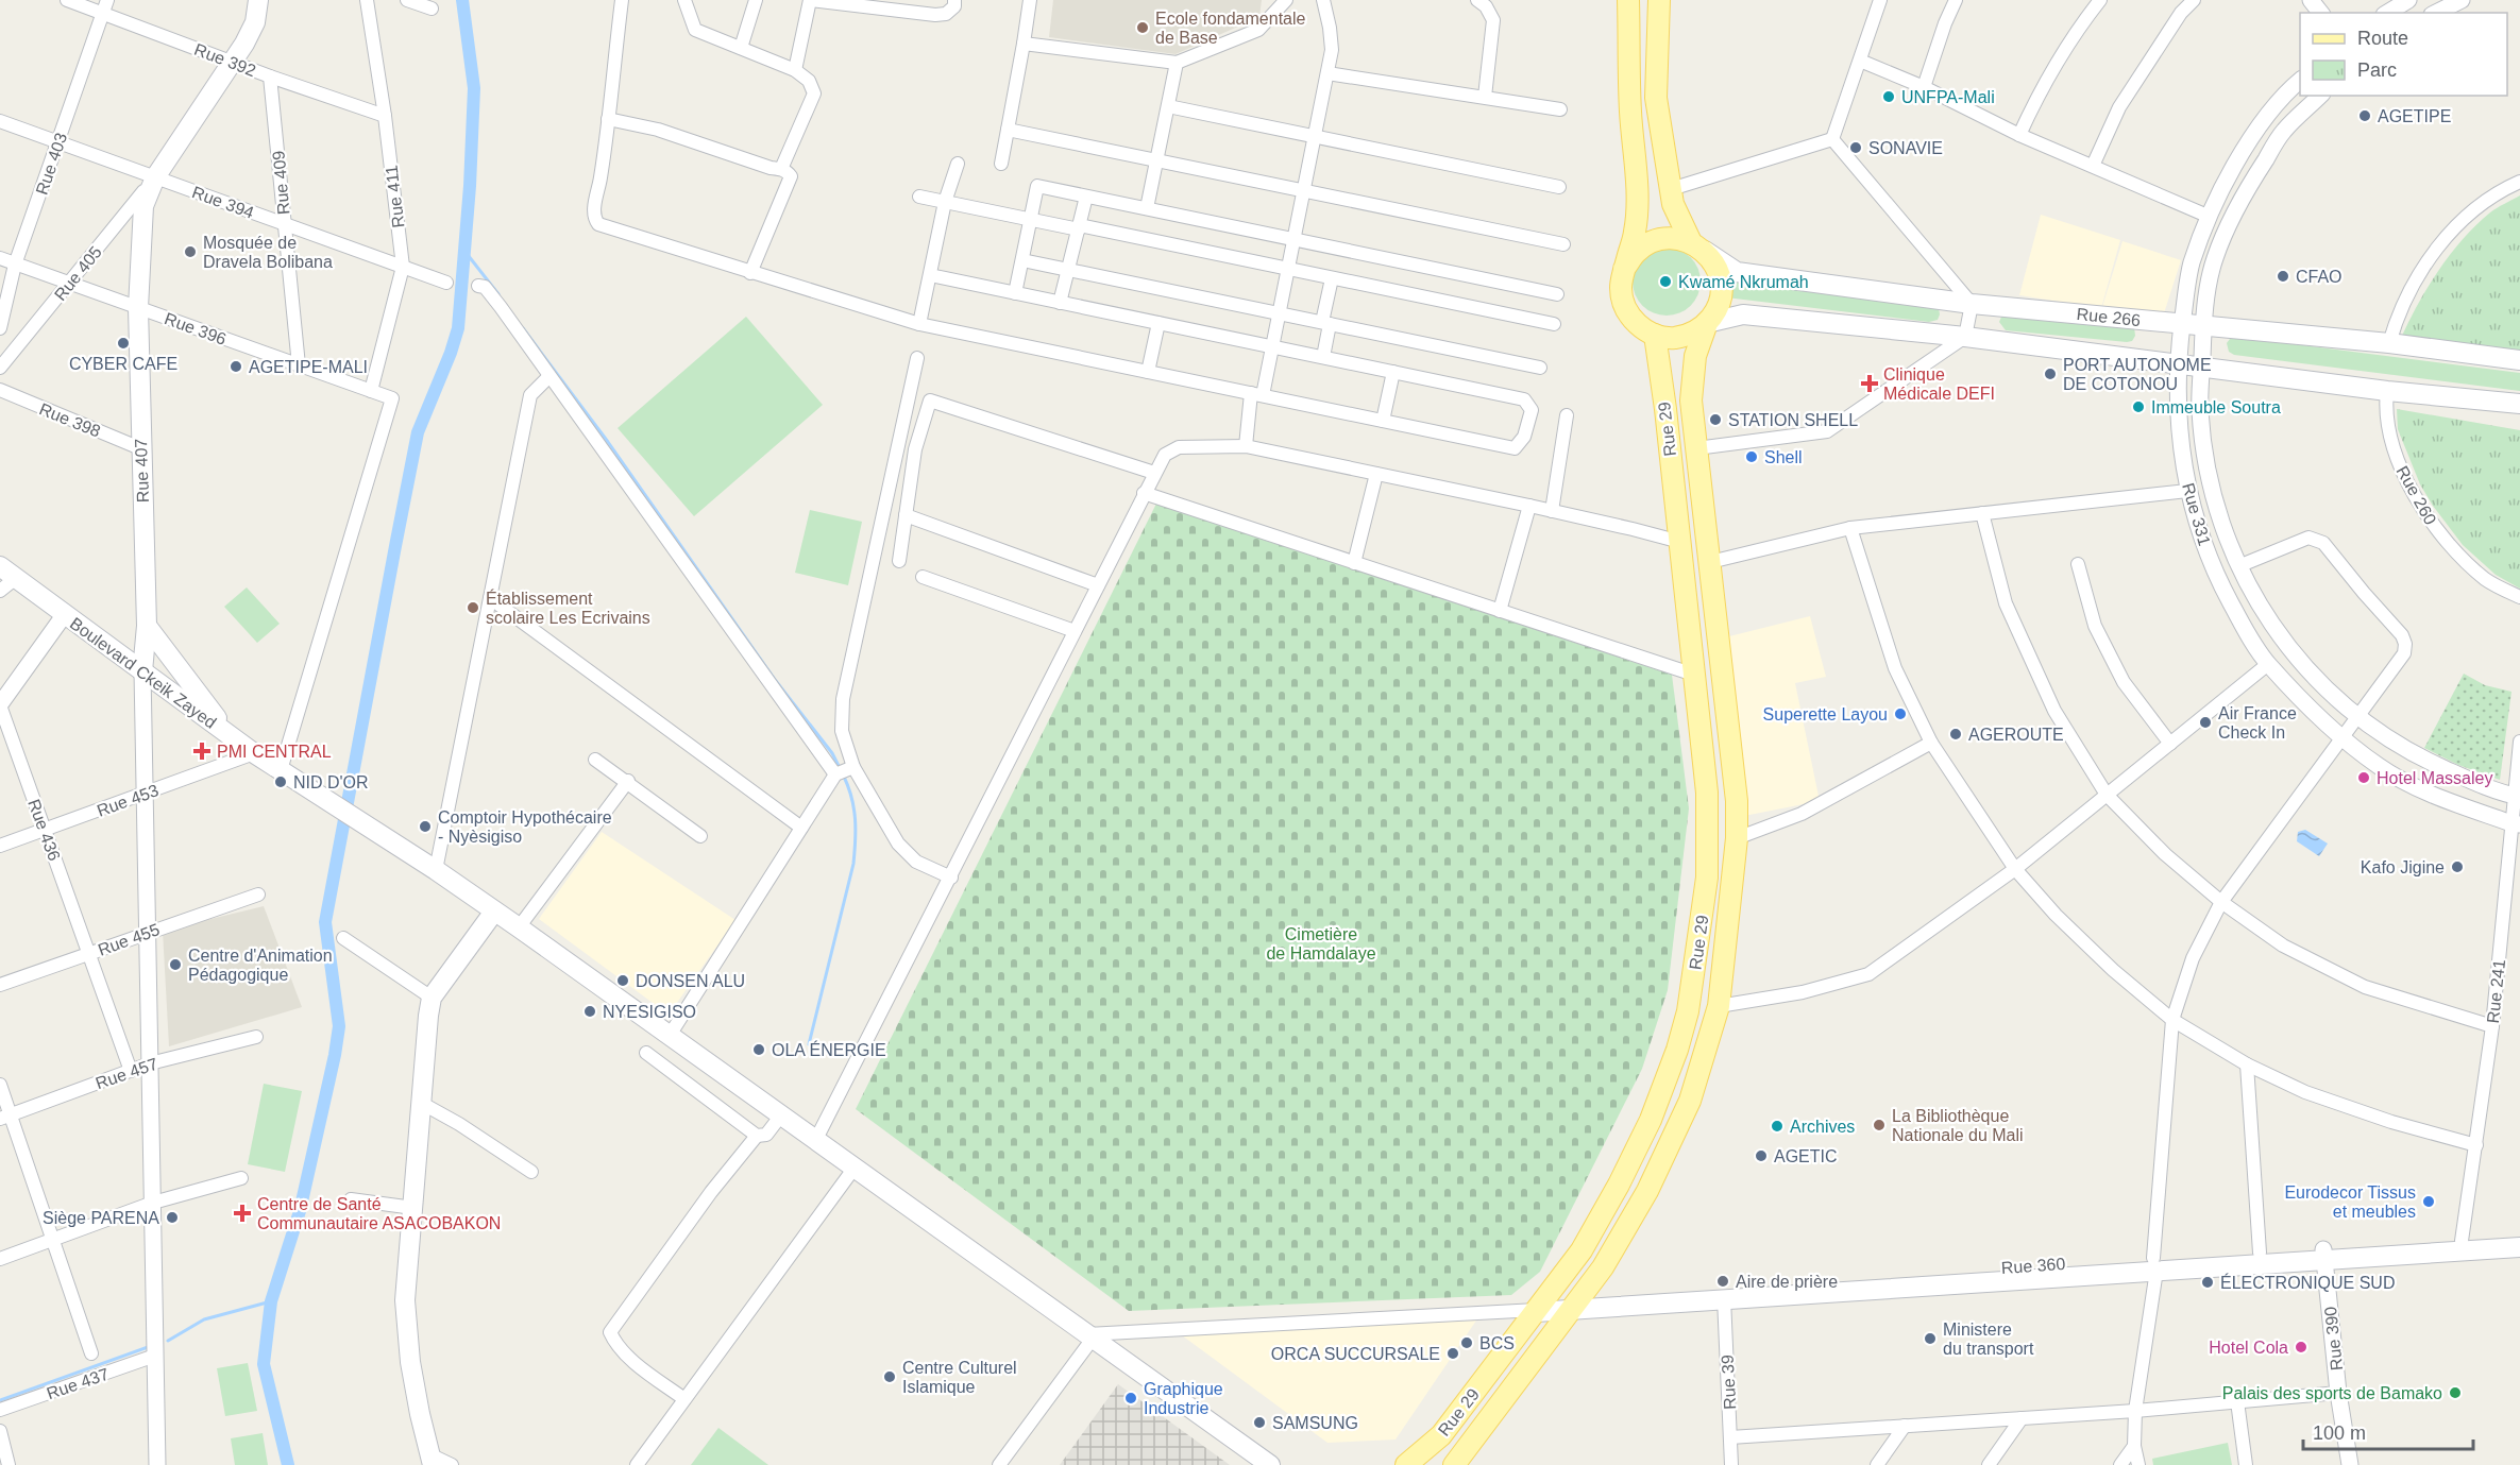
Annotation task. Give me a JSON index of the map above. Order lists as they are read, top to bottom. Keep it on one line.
{"streets":{"main road":["Rue 266","Rue 29","Rue 407","Boulevard Ckeik Zayed","Rue 360"],"street":["Rue 392","Rue 403","Rue 409","Rue 411","Rue 394","Rue 405","Rue 396","Rue 398","Rue 260","Rue 331","Rue 453","Rue 436","Rue 455","Rue 241","Rue 457","Rue 390","Rue 39","Rue 437"]},"crossings":[["Rue 392","Rue 403"],["Rue 392","Rue 409"],["Rue 392","Rue 411"],["Rue 392","Rue 407"],["Rue 403","Rue 394"],["Rue 403","Rue 396"],["Rue 409","Rue 394"],["Rue 409","Rue 396"],["Rue 411","Rue 394"],["Rue 411","Rue 396"],["Rue 394","Rue 405"],["Rue 394","Rue 407"],["Rue 405","Rue 396"],["Rue 405","Rue 407"],["Rue 266","Rue 29"],["Rue 266","Rue 331"],["Rue 396","Rue 407"],["Rue 396","Boulevard Ckeik Zayed"],["Rue 398","Rue 407"],["Rue 29","Rue 360"],["Rue 407","Boulevard Ckeik Zayed"],["Rue 331","Rue 241"],["Boulevard Ckeik Zayed","Rue 453"],["Rue 453","Rue 436"],["Rue 436","Rue 455"],["Rue 436","Rue 457"],["Rue 241","Rue 360"],["Rue 360","Rue 390"]],"parks":["Cimetière de Hamdalaye"],"places":{"other":["Ecole fondamentale de Base","UNFPA-Mali","AGETIPE","SONAVIE","Mosquée de Dravela Bolibana","CFAO","Kwamé Nkrumah","CYBER CAFE","AGETIPE-MALI","PORT AUTONOME DE COTONOU","Immeuble Soutra","STATION SHELL","Shell","Établissement scolaire Les Ecrivains","Superette Layou","Air France Check In","AGEROUTE","Hotel Massaley","NID D'OR","Comptoir Hypothécaire - Nyèsigiso","Kafo Jigine","Centre d'Animation Pédagogique","DONSEN ALU","NYESIGISO","OLA ÉNERGIE","La Bibliothèque Nationale du Mali","Archives","AGETIC","Eurodecor Tissus et meubles","Siège PARENA","Aire de prière","ÉLECTRONIQUE SUD","Ministere du transport","BCS","Hotel Cola","ORCA SUCCURSALE","Centre Culturel Islamique","Palais des sports de Bamako","Graphique Industrie","SAMSUNG"],"health":["Clinique Médicale DEFI","PMI CENTRAL","Centre de Santé Communautaire ASACOBAKON"]},"legend":["Route","Parc"],"scale_bar":"100 m"}
